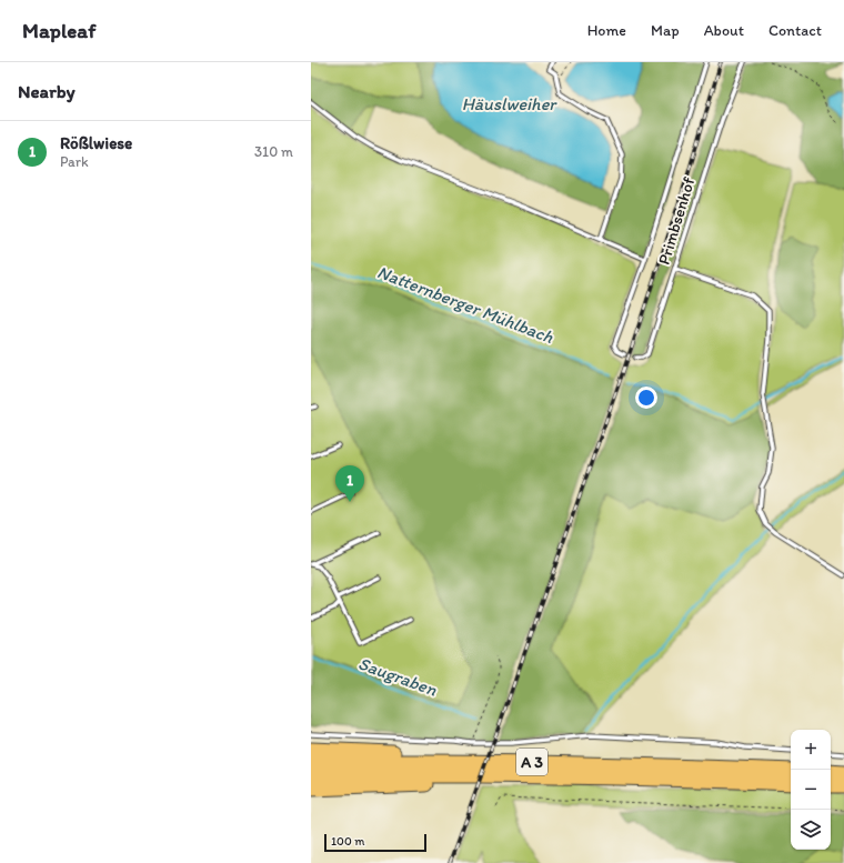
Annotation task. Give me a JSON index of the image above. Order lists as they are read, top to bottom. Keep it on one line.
{"streets":{"highway":["A 3"],"lane":["Primbsenhof"]},"water":["Häuslweiher","Natternberger Mühlbach","Saugraben"],"scale_bar":"100 m","page":{"header":"Mapleaf","nav":["Home","Map","About","Contact"],"heading":"Nearby","list":[{"mark":"1","name":"Rößlwiese","note":"Park","value":"310 m"}],"pins":"1","map_buttons":["+","−"],"scale":"100 m"}}
